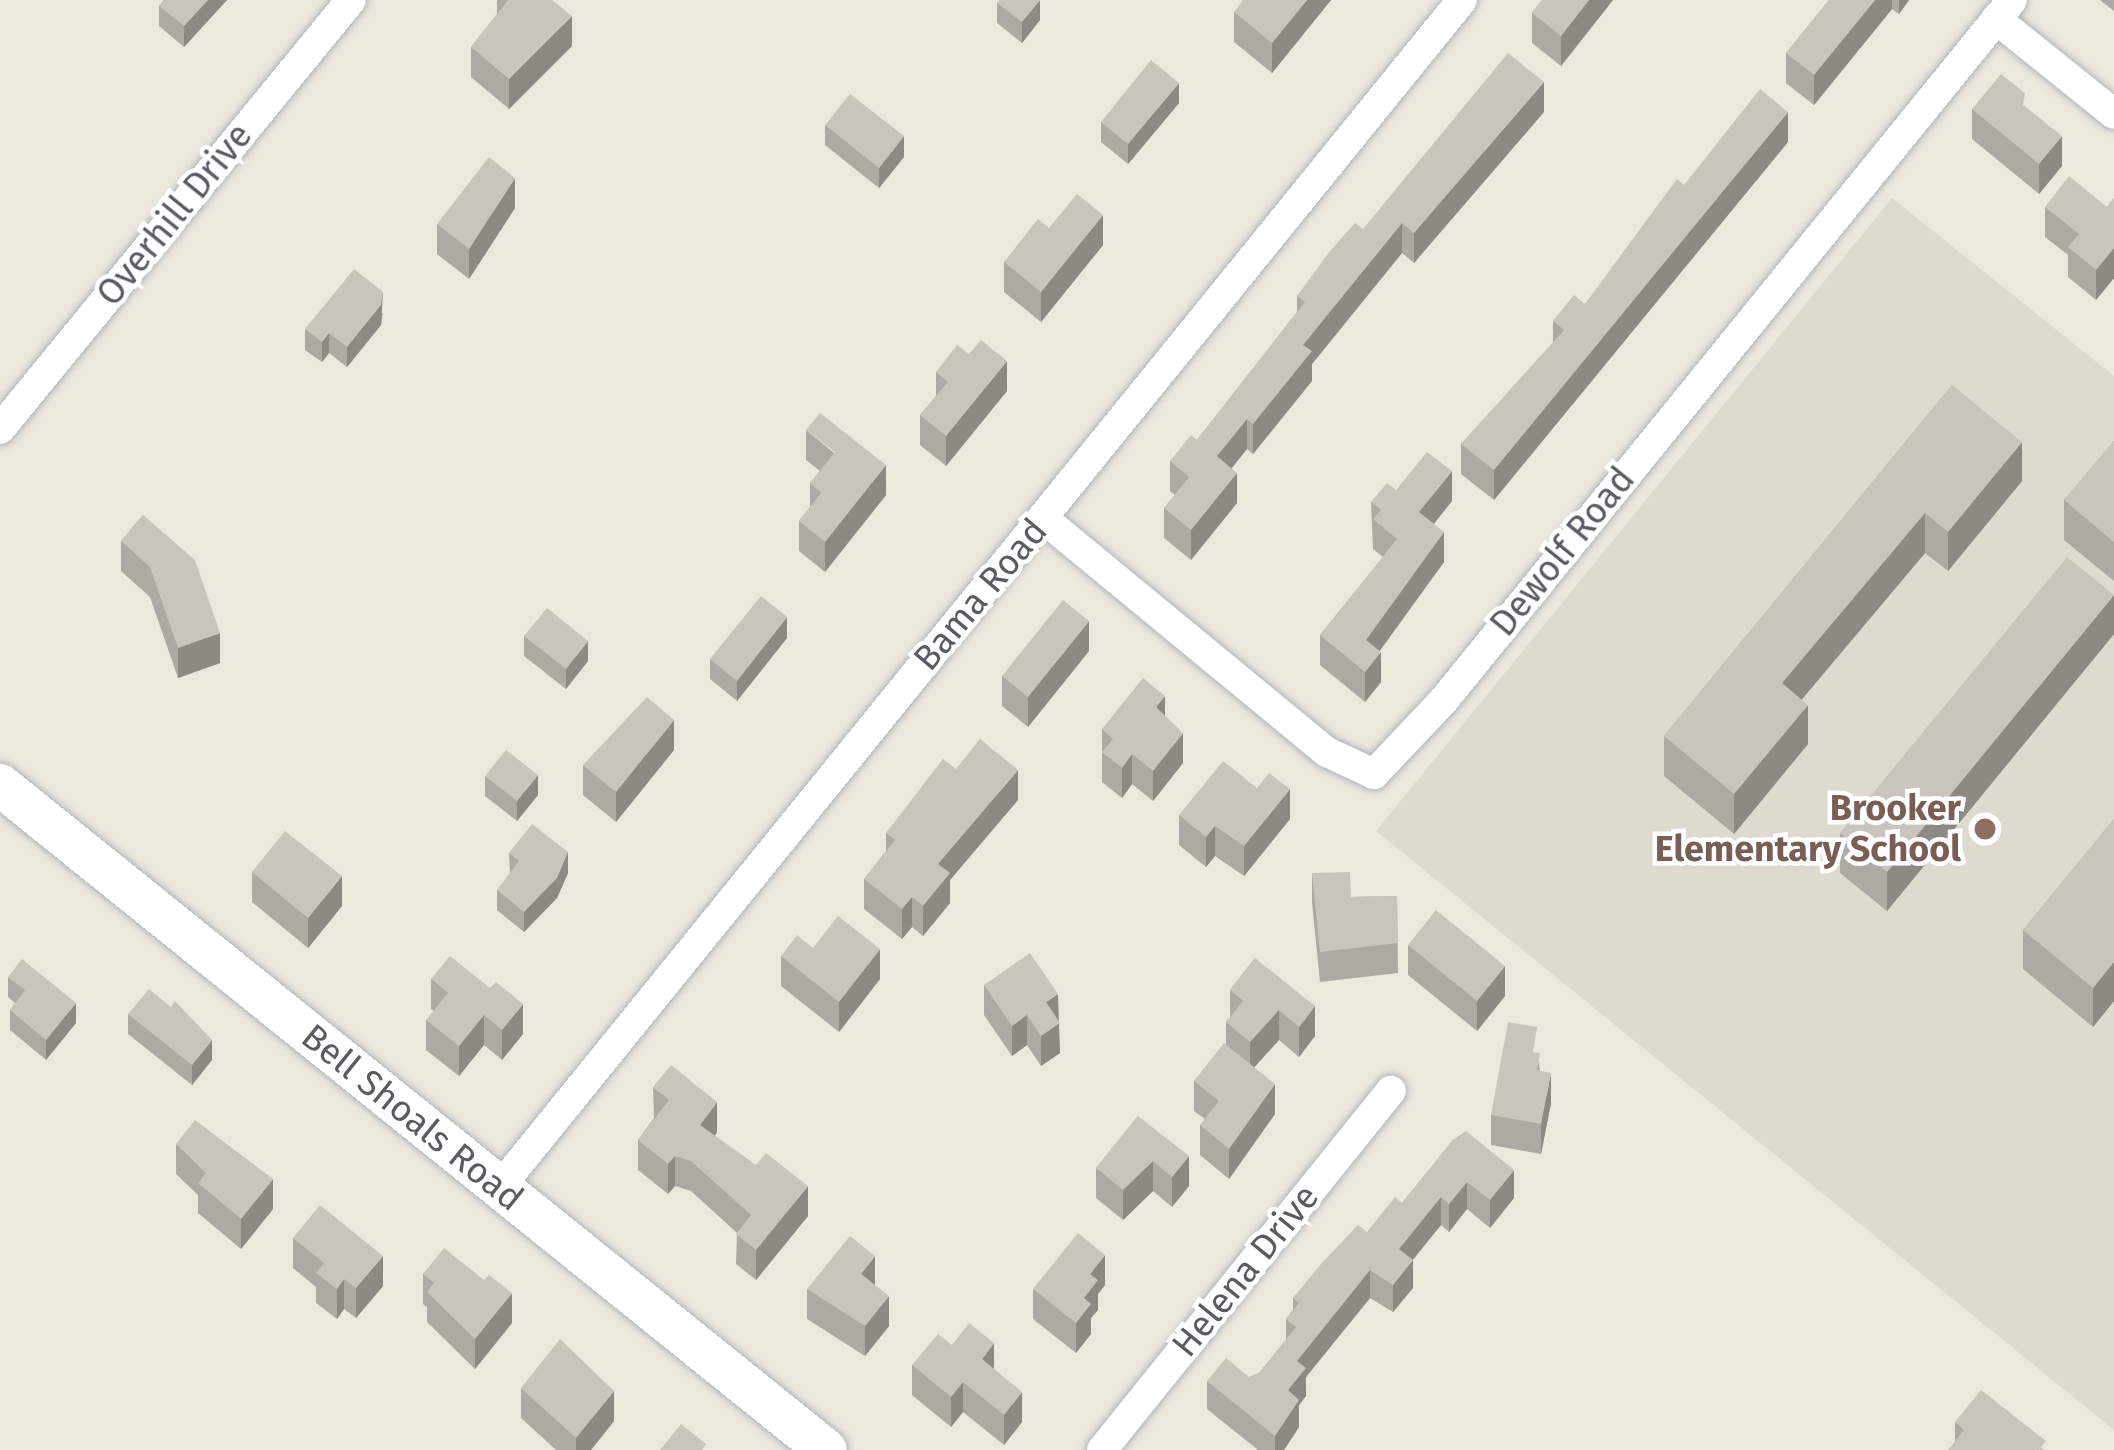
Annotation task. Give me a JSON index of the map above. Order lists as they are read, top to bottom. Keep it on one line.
{"streets":{"main road":["Bell Shoals Road"],"street":["Overhill Drive","Dewolf Road","Bama Road","Helena Drive"]},"crossings":[["Dewolf Road","Bama Road"],["Bama Road","Bell Shoals Road"]],"places":["Brooker Elementary School"]}
